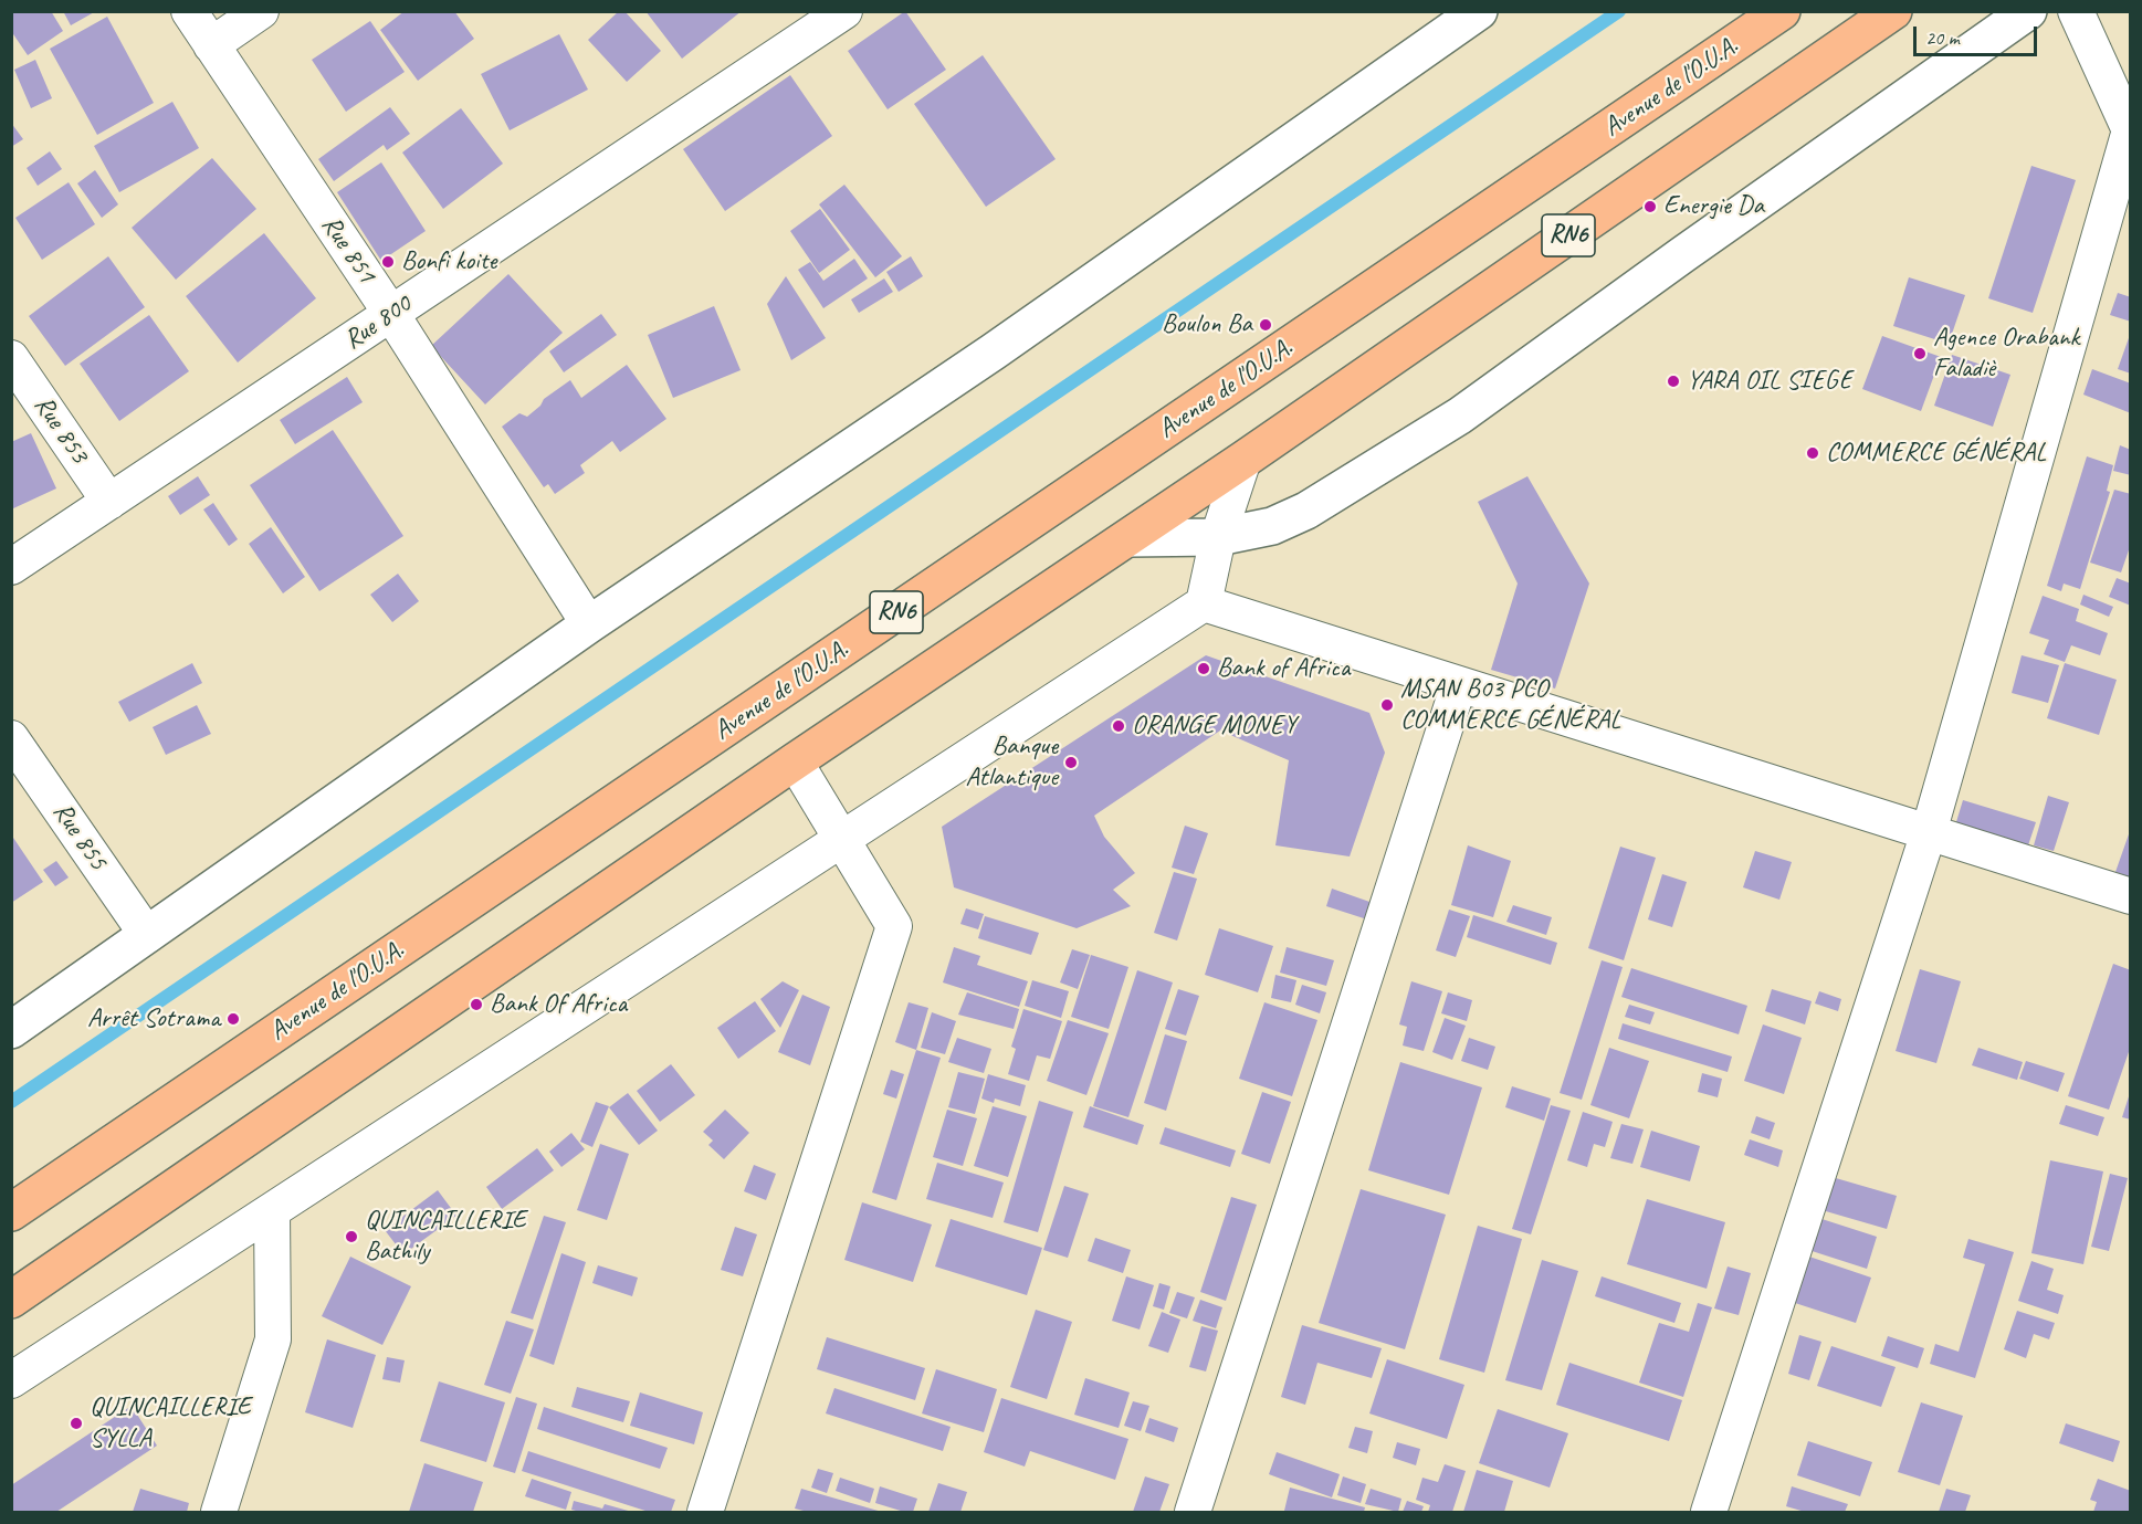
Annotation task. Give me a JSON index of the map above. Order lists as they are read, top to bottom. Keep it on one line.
{"streets":{"highway":["Avenue de l'O.U.A.","RN6"],"street":["Rue 851","Rue 800","Rue 853","Rue 855"]},"crossings":[["Rue 851","Rue 800"],["Rue 800","Rue 853"]],"places":["Energie Da","Bonfi koite","Boulon Ba","Agence Orabank Faladiè","YARA OIL SIEGE","COMMERCE GÉNÉRAL","Bank of Africa","MSAN B03 PCO COMMERCE GÉNÉRAL","ORANGE MONEY","Banque Atlantique","Bank Of Africa","Arrêt Sotrama","QUINCAILLERIE Bathily","QUINCAILLERIE SYLLA"],"scale_bar":"20 m"}
